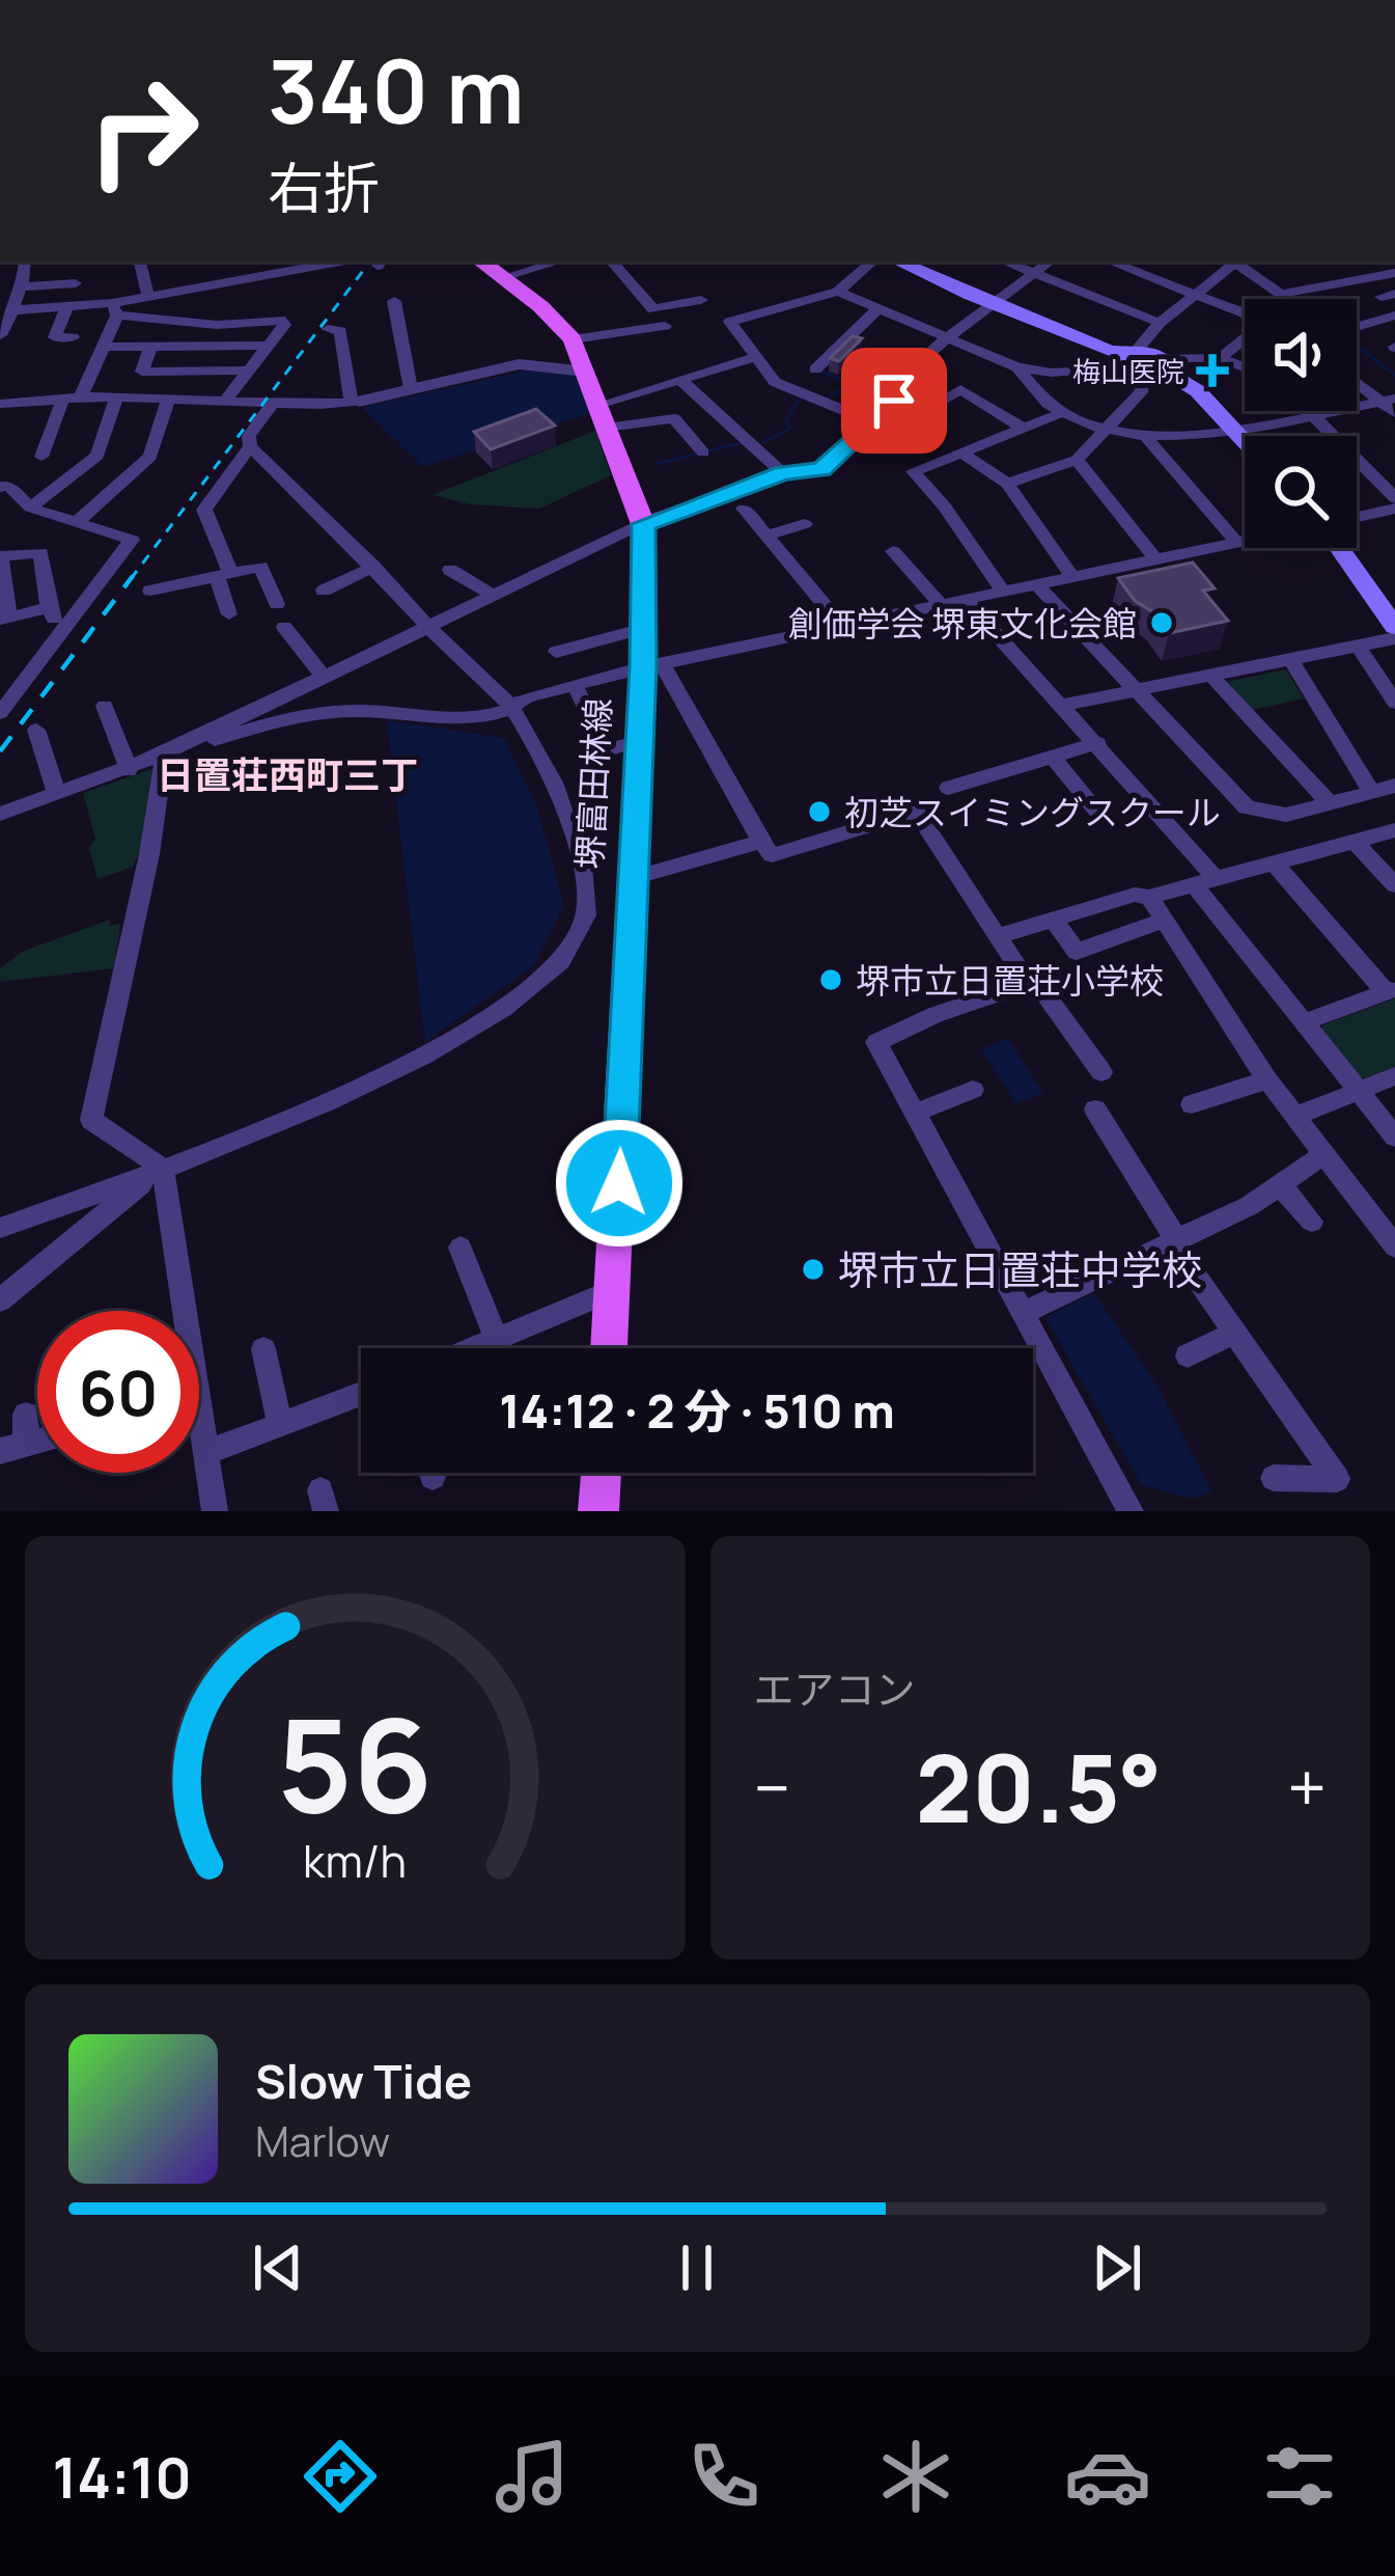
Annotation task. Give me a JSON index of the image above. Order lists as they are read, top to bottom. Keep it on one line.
{"streets":{"main road":["堺富田林線"]},"districts":["日置荘西町三丁"],"places":{"health":["梅山医院"],"other":["創価学会 堺東文化会館","初芝スイミングスクール","堺市立日置荘小学校","堺市立日置荘中学校"]},"page":{"turn":["340 m","右折"],"limit":"60","trip":"14:12 · 2 分 · 510 m","tile":"エアコン","heat":["−","20.5°","+"],"song":["Slow Tide","Marlow"],"tabs":"14:10","gauge":["56","km/h"]}}
